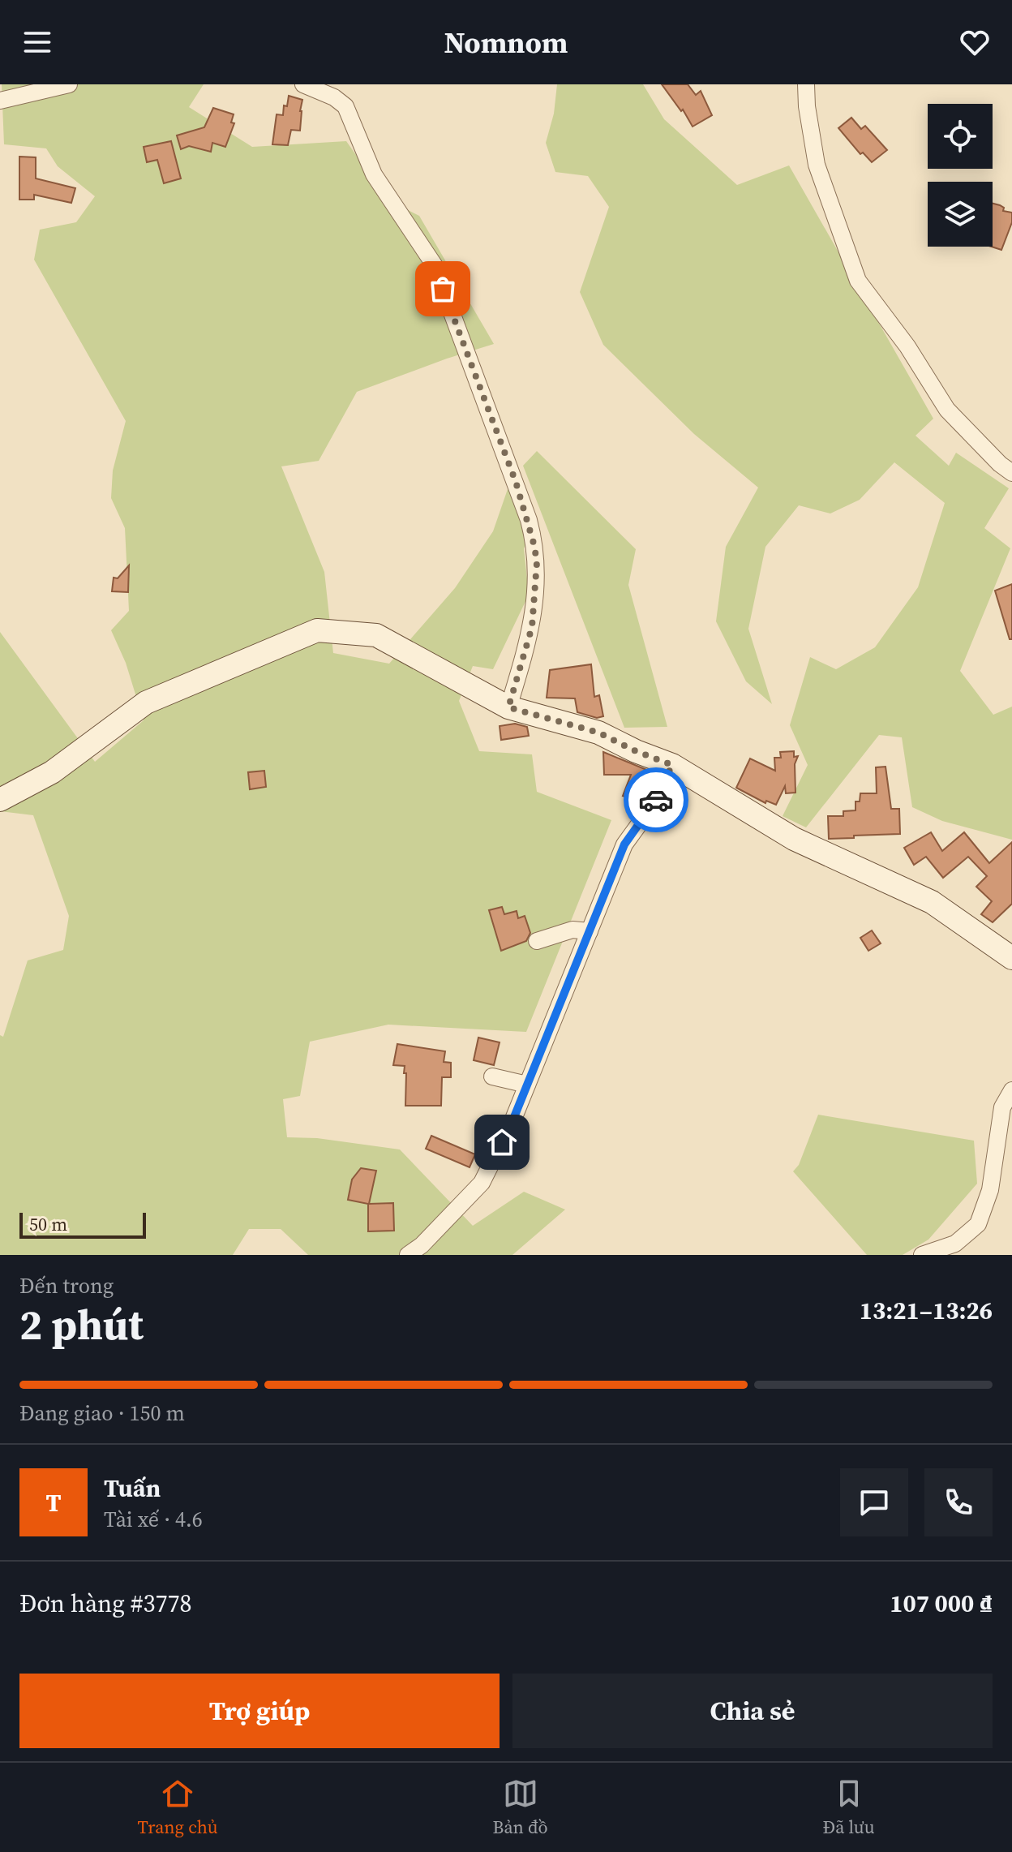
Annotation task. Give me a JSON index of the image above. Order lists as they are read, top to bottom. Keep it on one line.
{"scale_bar":"50 m","page":{"header":"Nomnom","scale":"50 m","heading":["2 phút","Đến trong","13:21–13:26"],"panel":["Tuấn","Tài xế · 4.6","Đơn hàng #3778","107 000 ₫"],"bar":"Đang giao · 150 m","round":"T","buttons":["Trợ giúp","Chia sẻ"],"tabs":["Trang chủ","Bản đồ","Đã lưu"]}}
